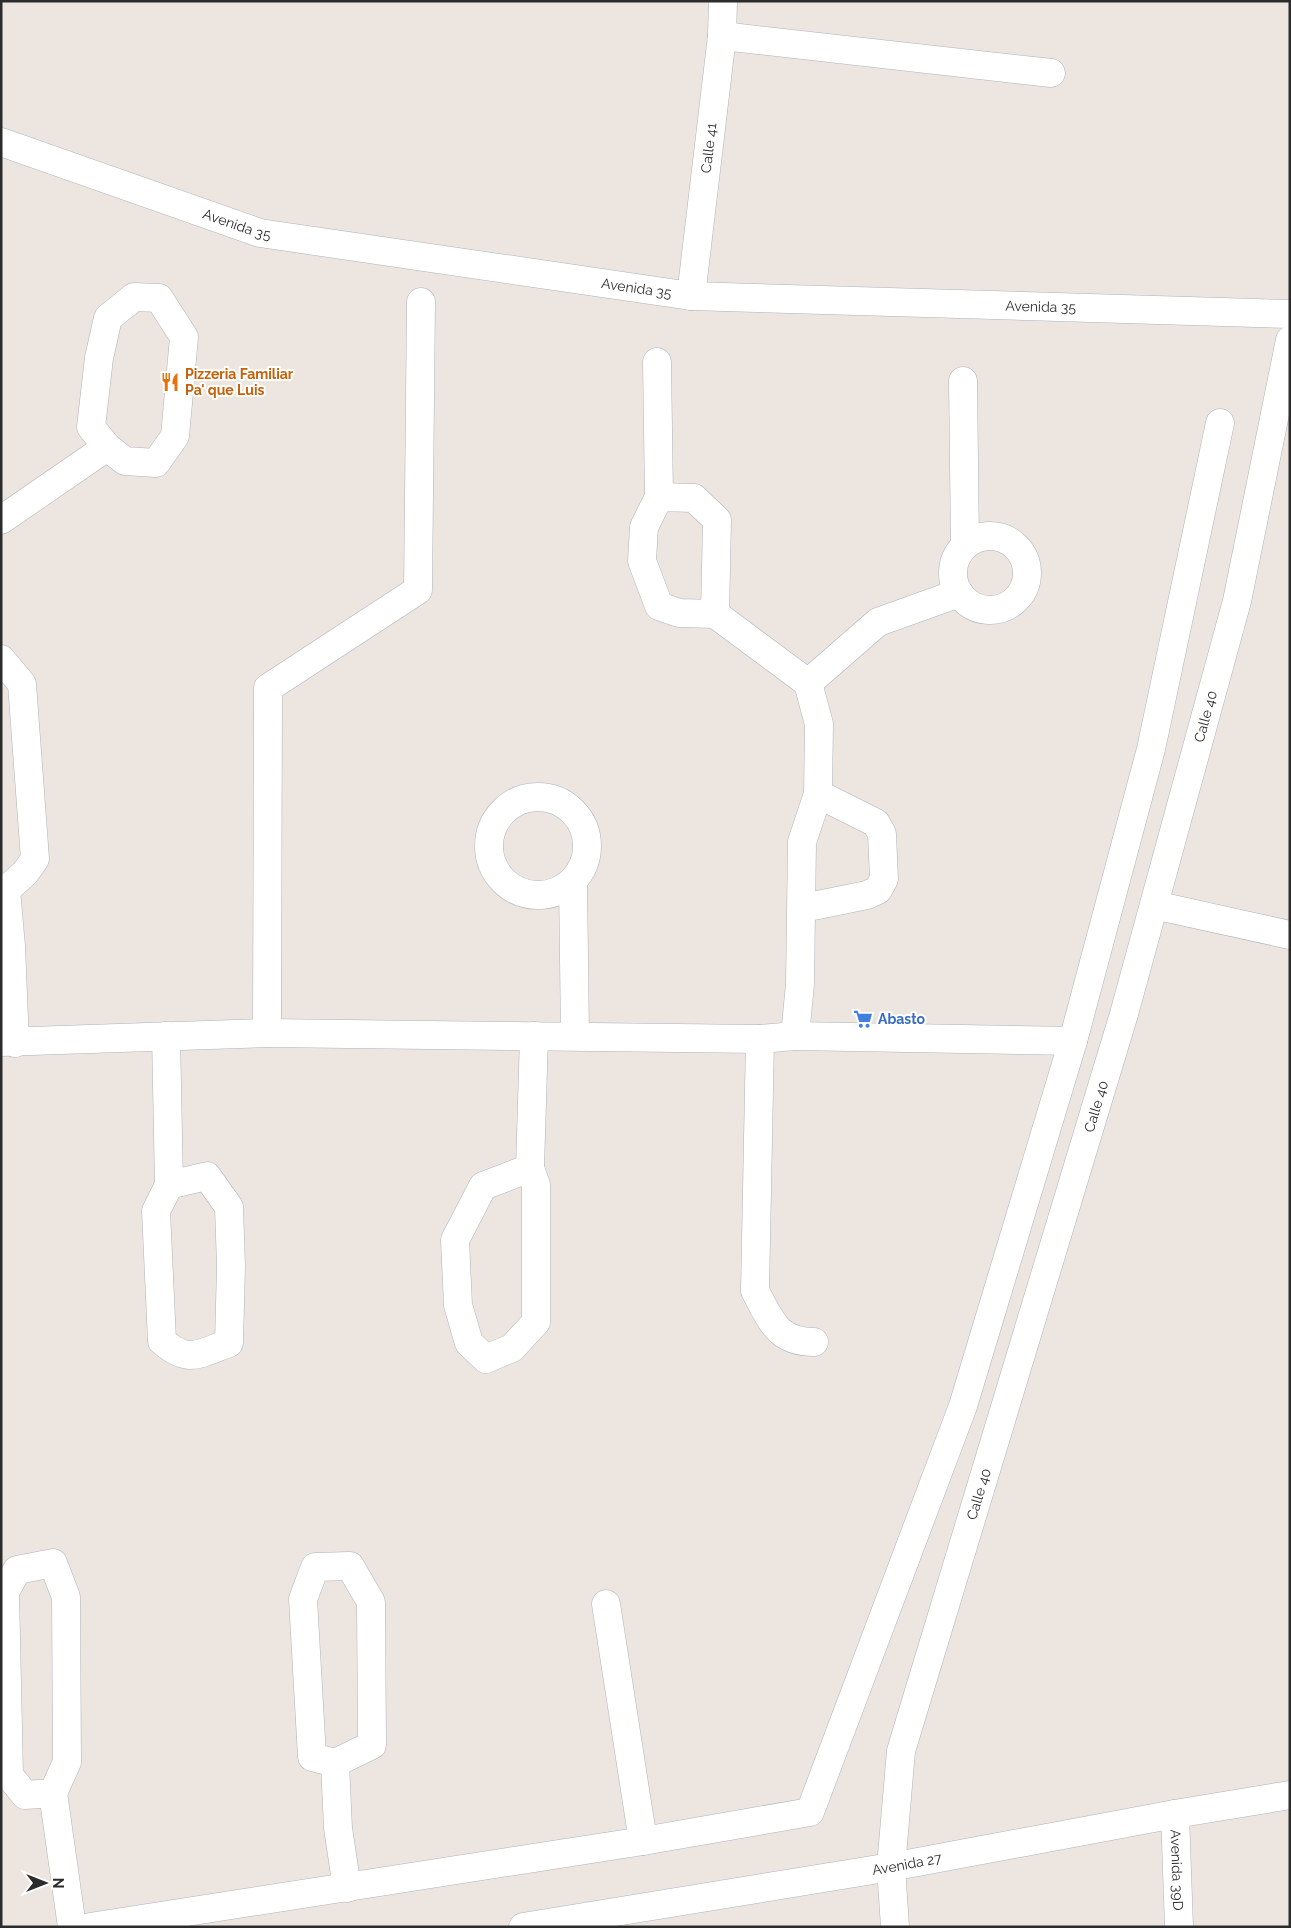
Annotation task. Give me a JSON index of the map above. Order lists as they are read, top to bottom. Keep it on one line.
{"streets":{"street":["Calle 41","Avenida 35","Calle 40","Avenida 27","Avenida 39D"]},"crossings":[["Calle 41","Avenida 35"],["Calle 40","Avenida 27"],["Avenida 27","Avenida 39D"]],"places":{"restaurant":["Pizzeria Familiar Pa' que Luis"],"supermarket":["Abasto"]},"north":"right"}
